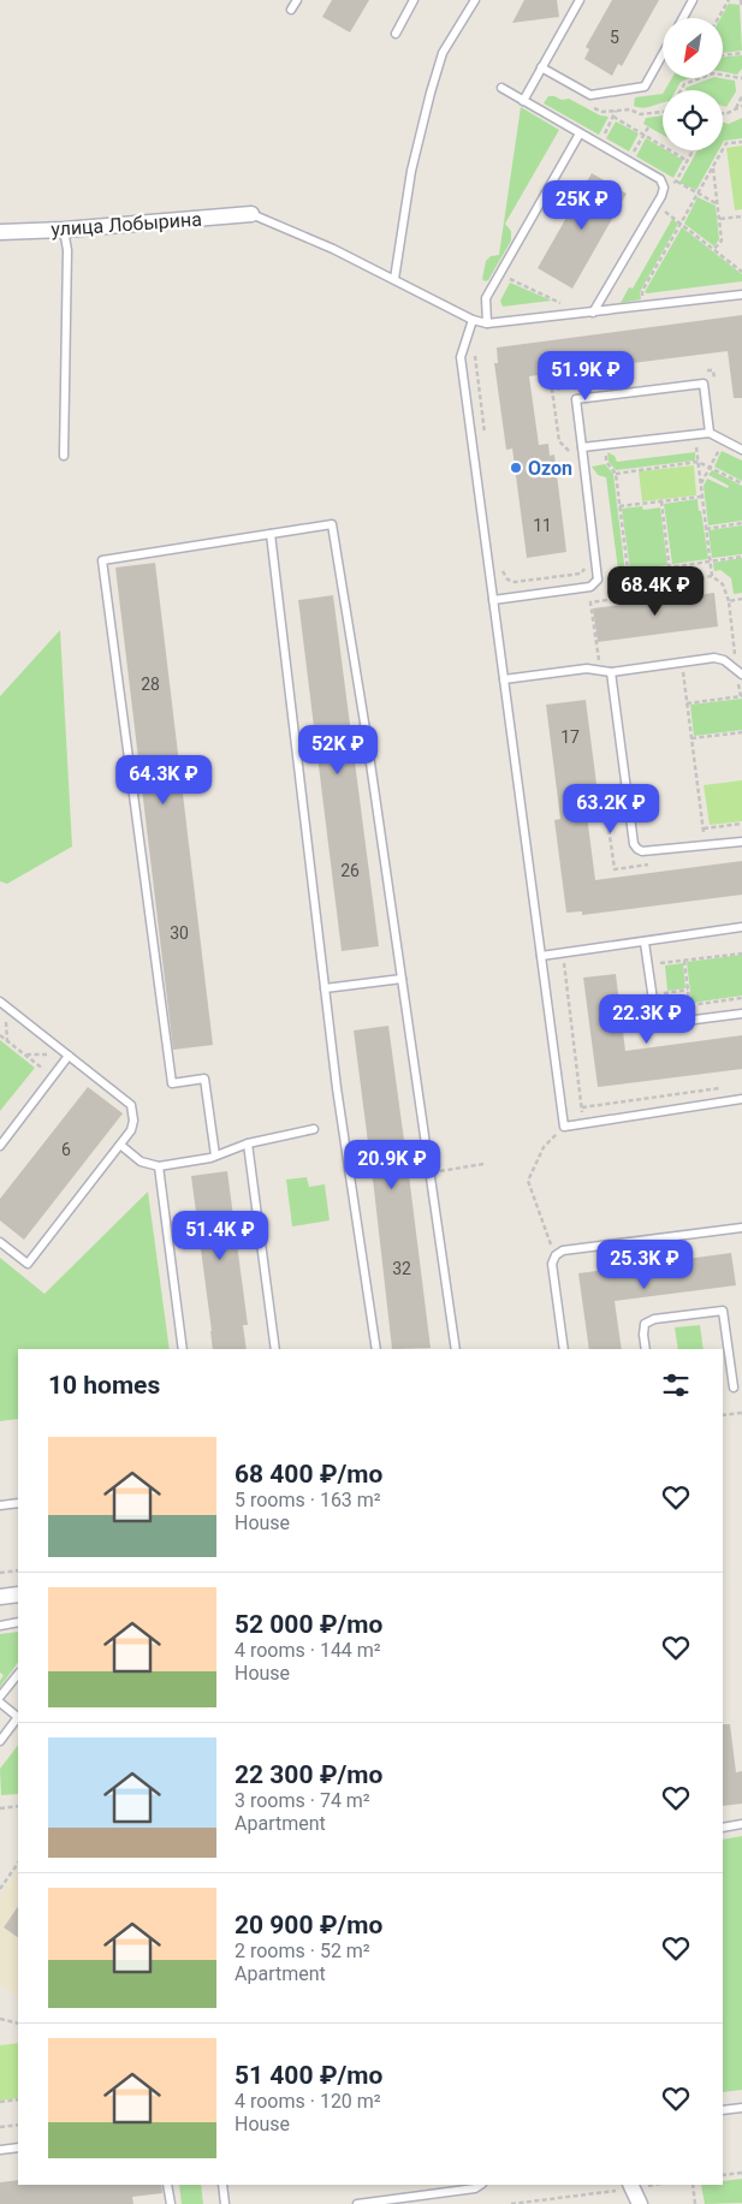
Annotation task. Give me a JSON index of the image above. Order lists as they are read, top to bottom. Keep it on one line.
{"streets":{"street":["улица Лобырина"]},"places":["Ozon"],"house_numbers":["5","11","28","17","26","30","6","32"],"north":"bottom left","page":{"price":["25K ₽","51.9K ₽","68.4K ₽","52K ₽","64.3K ₽","63.2K ₽","22.3K ₽","20.9K ₽","51.4K ₽","25.3K ₽"],"heading":"10 homes","list":[{"name":"68 400 ₽/mo","note":"5 rooms · 163 m² · House"},{"name":"52 000 ₽/mo","note":"4 rooms · 144 m² · House"},{"name":"22 300 ₽/mo","note":"3 rooms · 74 m² · Apartment"},{"name":"20 900 ₽/mo","note":"2 rooms · 52 m² · Apartment"},{"name":"51 400 ₽/mo","note":"4 rooms · 120 m² · House"}]}}
